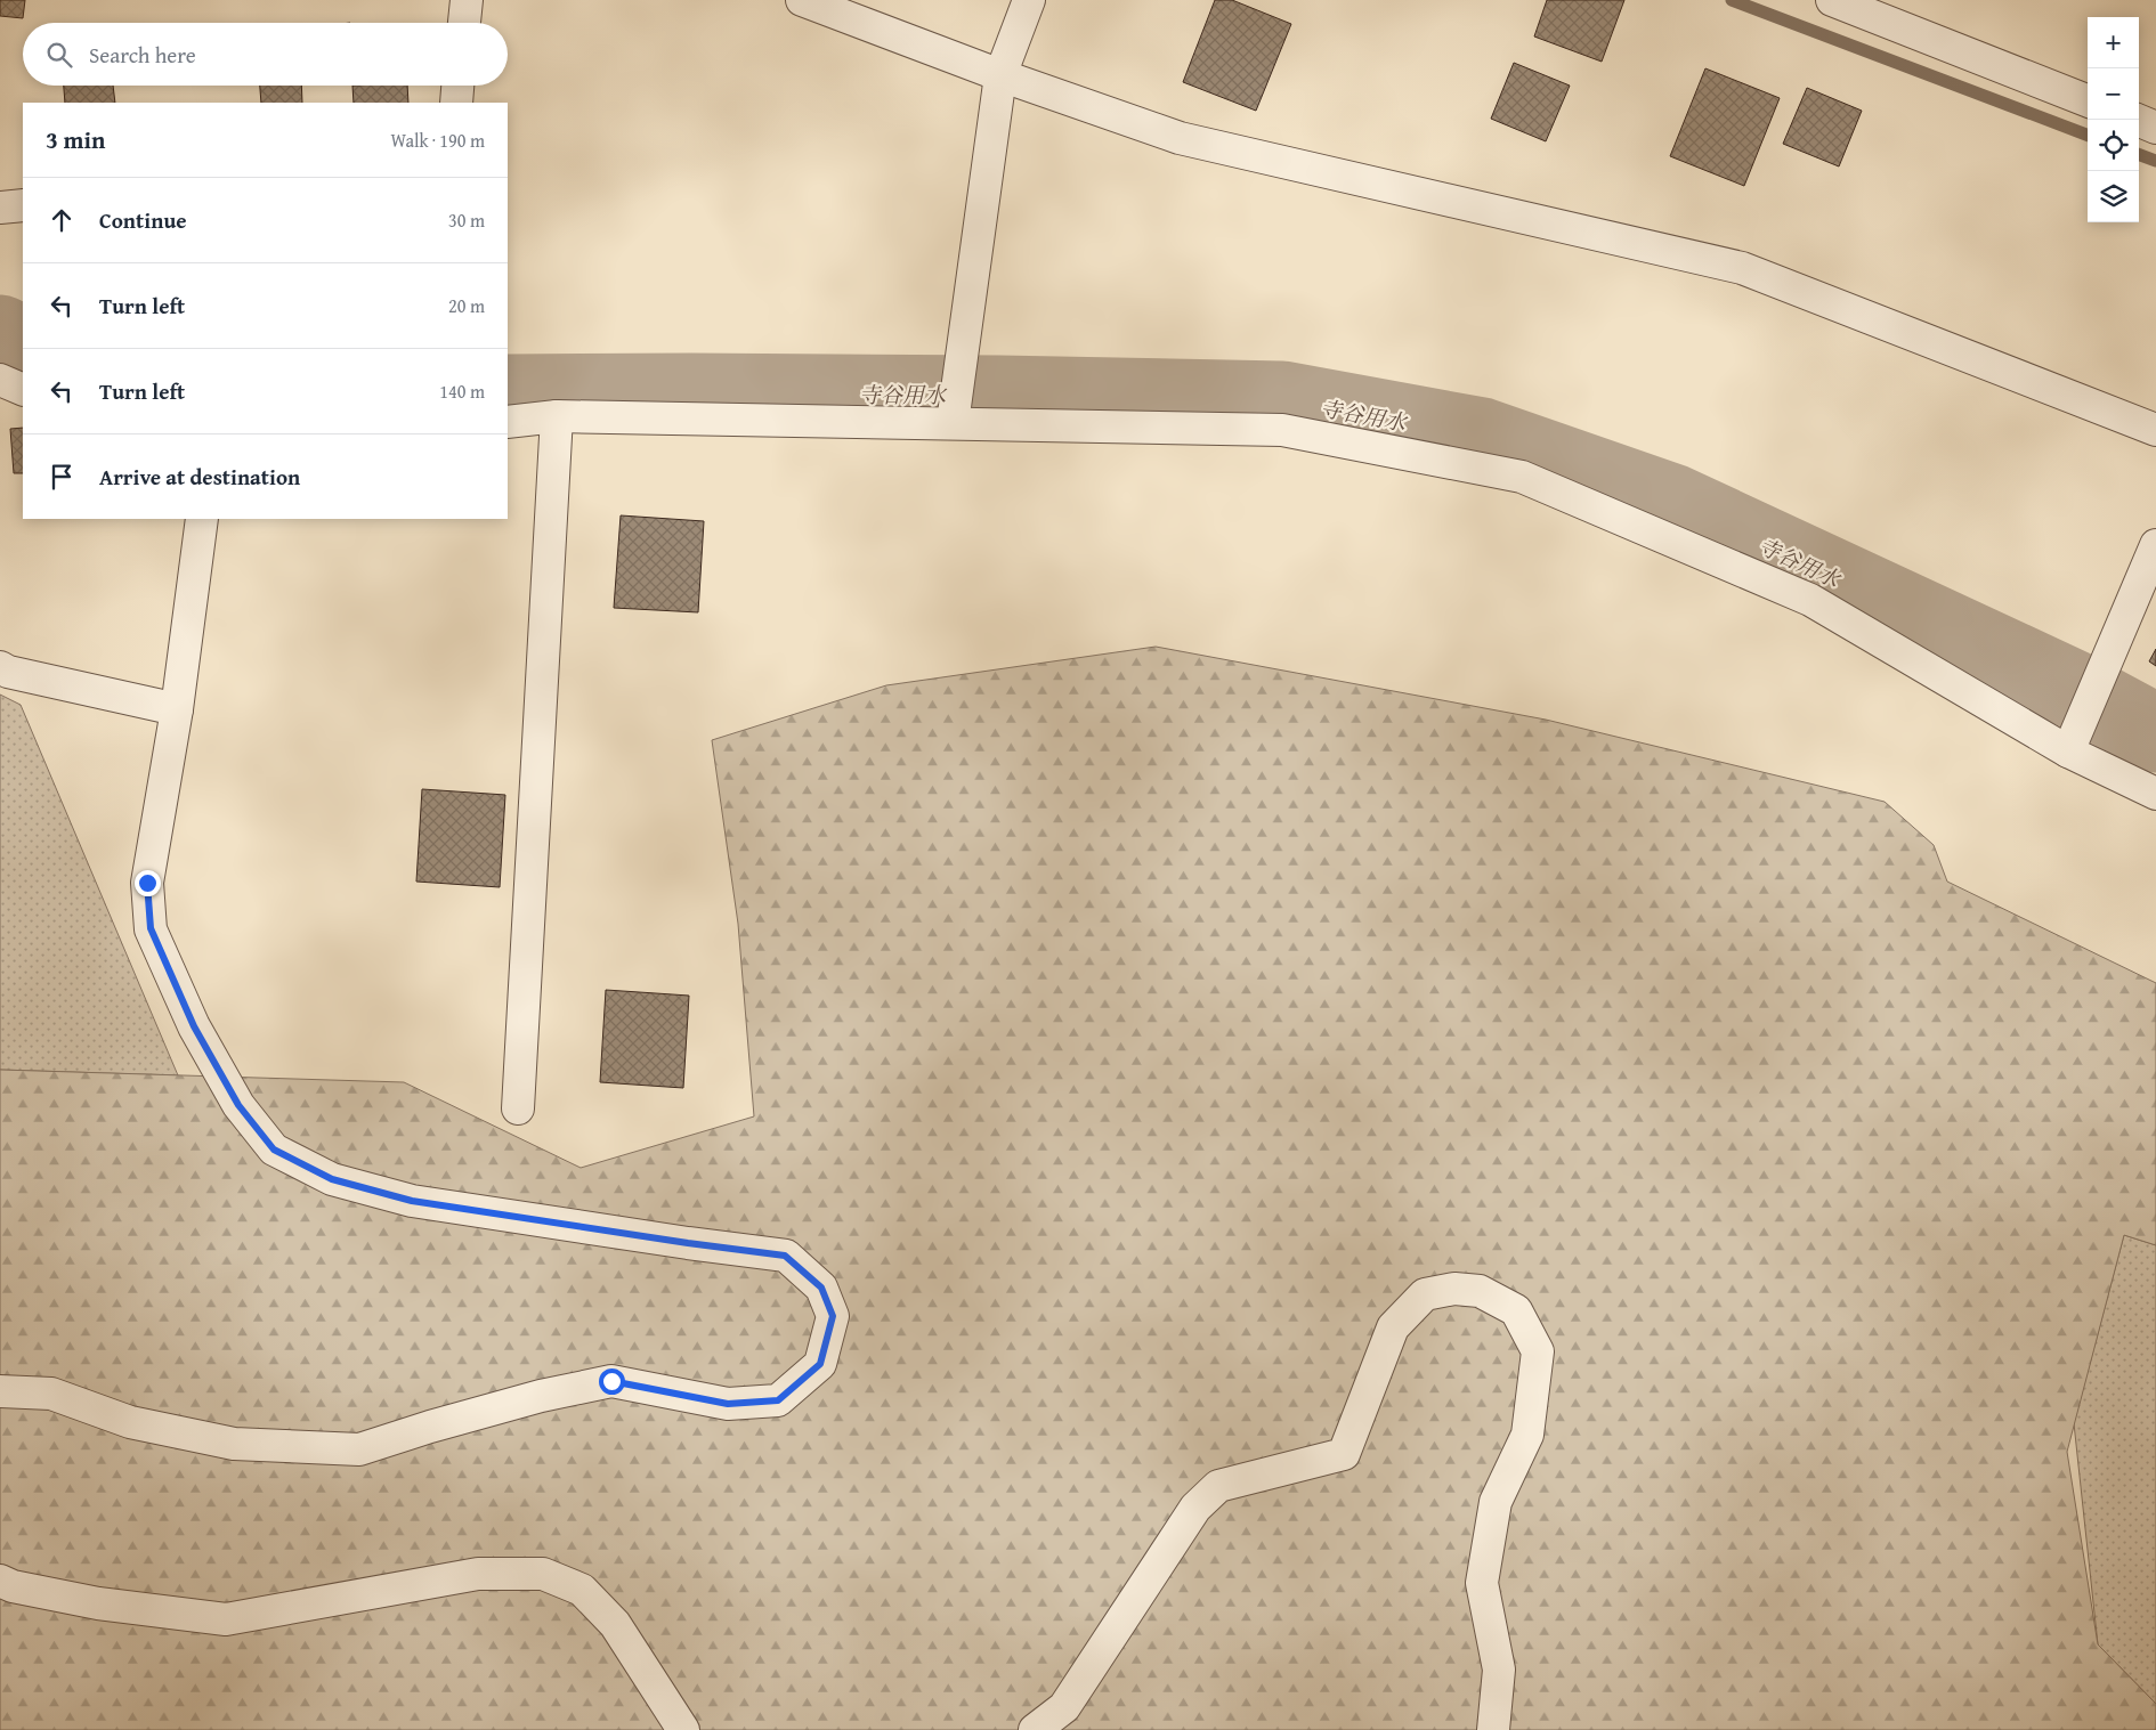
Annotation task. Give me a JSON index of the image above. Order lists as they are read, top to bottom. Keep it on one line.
{"water":["寺谷用水"],"page":{"map_buttons":["+","−"],"search":"Search here","heading":["3 min","Walk · 190 m"],"list":[["Continue","30 m"],["Turn left","20 m"],["Turn left","140 m"],"Arrive at destination"]}}
